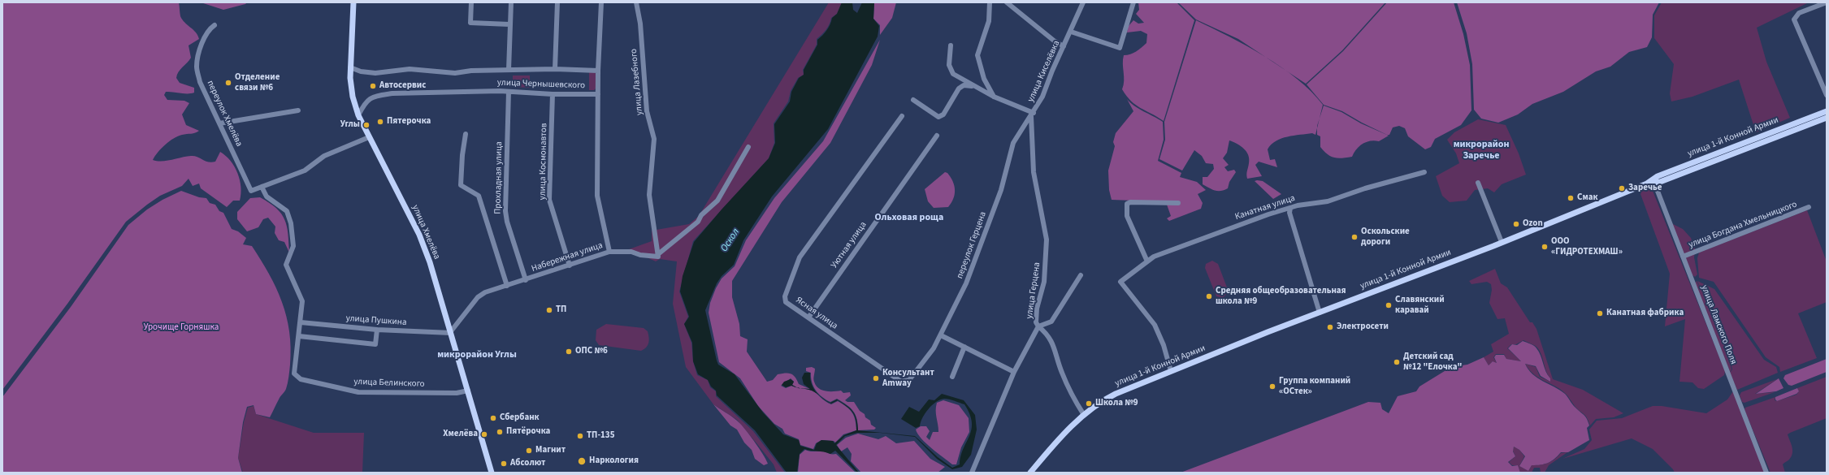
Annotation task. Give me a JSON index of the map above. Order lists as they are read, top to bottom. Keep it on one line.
{"streets":{"main road":["улица 1-й Конной Армии","улица Хмелёва"],"street":["улица Киселёвка","улица Лазебного","улица Чернышевского","переулок Хмелёва","улица Космонавтов","Прохладная улица","Канатная улица","улица Богдана Хмельницкого","Уютная улица","переулок Герцена","Набережная улица","улица Герцена","Ясная улица","улица Пушкина","улица Ламского Поля","улица Белинского"]},"crossings":[["улица Киселёвка","переулок Герцена"],["улица Киселёвка","улица Герцена"],["улица Чернышевского","улица Космонавтов"],["улица Чернышевского","Прохладная улица"],["улица Чернышевского","улица Хмелёва"],["улица Чернышевского","Набережная улица"],["улица 1-й Конной Армии","Канатная улица"],["улица 1-й Конной Армии","улица Ламского Поля"],["улица Космонавтов","Набережная улица"],["Прохладная улица","Набережная улица"],["улица Богдана Хмельницкого","улица Ламского Поля"],["улица Хмелёва","Набережная улица"],["улица Хмелёва","улица Пушкина"],["улица Хмелёва","улица Белинского"],["Уютная улица","Ясная улица"],["переулок Герцена","Ясная улица"],["Набережная улица","улица Пушкина"]],"districts":["микрорайон Заречье","Ольховая роща","микрорайон Углы"],"water":["Оскол"],"parks":["Урочище Горняшка"],"places":["Отделение связи №6","Автосервис","Пятерочка","Углы","Заречье","Смак","Ozon","Оскольские дороги","ООО «ГИДРОТЕХМАШ»","Средняя общеобразовательная школа №9","Славянский каравай","ТП","Канатная фабрика","Электросети","ОПС №6","Детский сад №12 \"Елочка\"","Консультант Amway","Группа компаний «ОСтек»","Школа №9","Сбербанк","Пятёрочка","Хмелёва","ТП-135","Магнит","Наркология","Абсолют"]}
